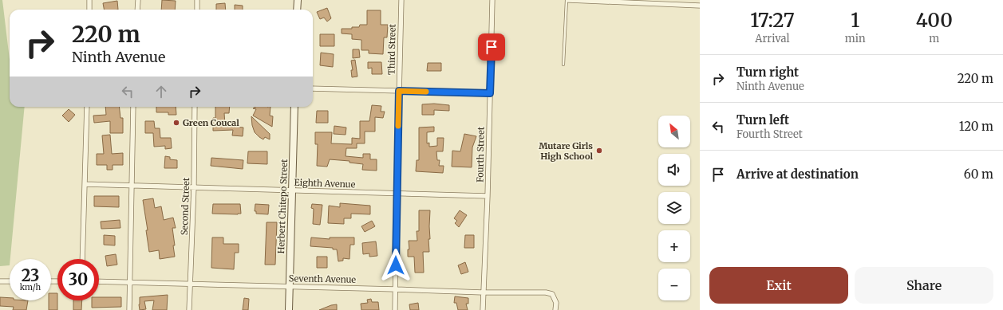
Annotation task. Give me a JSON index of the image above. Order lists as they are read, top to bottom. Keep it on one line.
{"streets":{"main road":["Herbert Chitepo Street"],"street":["Third Street","Fourth Street","Eighth Avenue","Second Street","Seventh Avenue"]},"crossings":[["Third Street","Eighth Avenue"],["Third Street","Seventh Avenue"],["Fourth Street","Eighth Avenue"],["Fourth Street","Seventh Avenue"],["Eighth Avenue","Second Street"],["Eighth Avenue","Herbert Chitepo Street"],["Second Street","Seventh Avenue"],["Herbert Chitepo Street","Seventh Avenue"]],"places":["Green Coucal","Mutare Girls High School"],"north":"top left","page":{"eta":["17:27","Arrival","1","min","400","m"],"turn":["220 m","Ninth Avenue"],"list":[{"name":"Turn right","note":"Ninth Avenue","value":"220 m"},{"name":"Turn left","note":"Fourth Street","value":"120 m"},{"name":"Arrive at destination","value":"60 m"}],"map_buttons":["+","−"],"speed":"23 km/h","limit":"30","buttons":["Exit","Share"]}}
